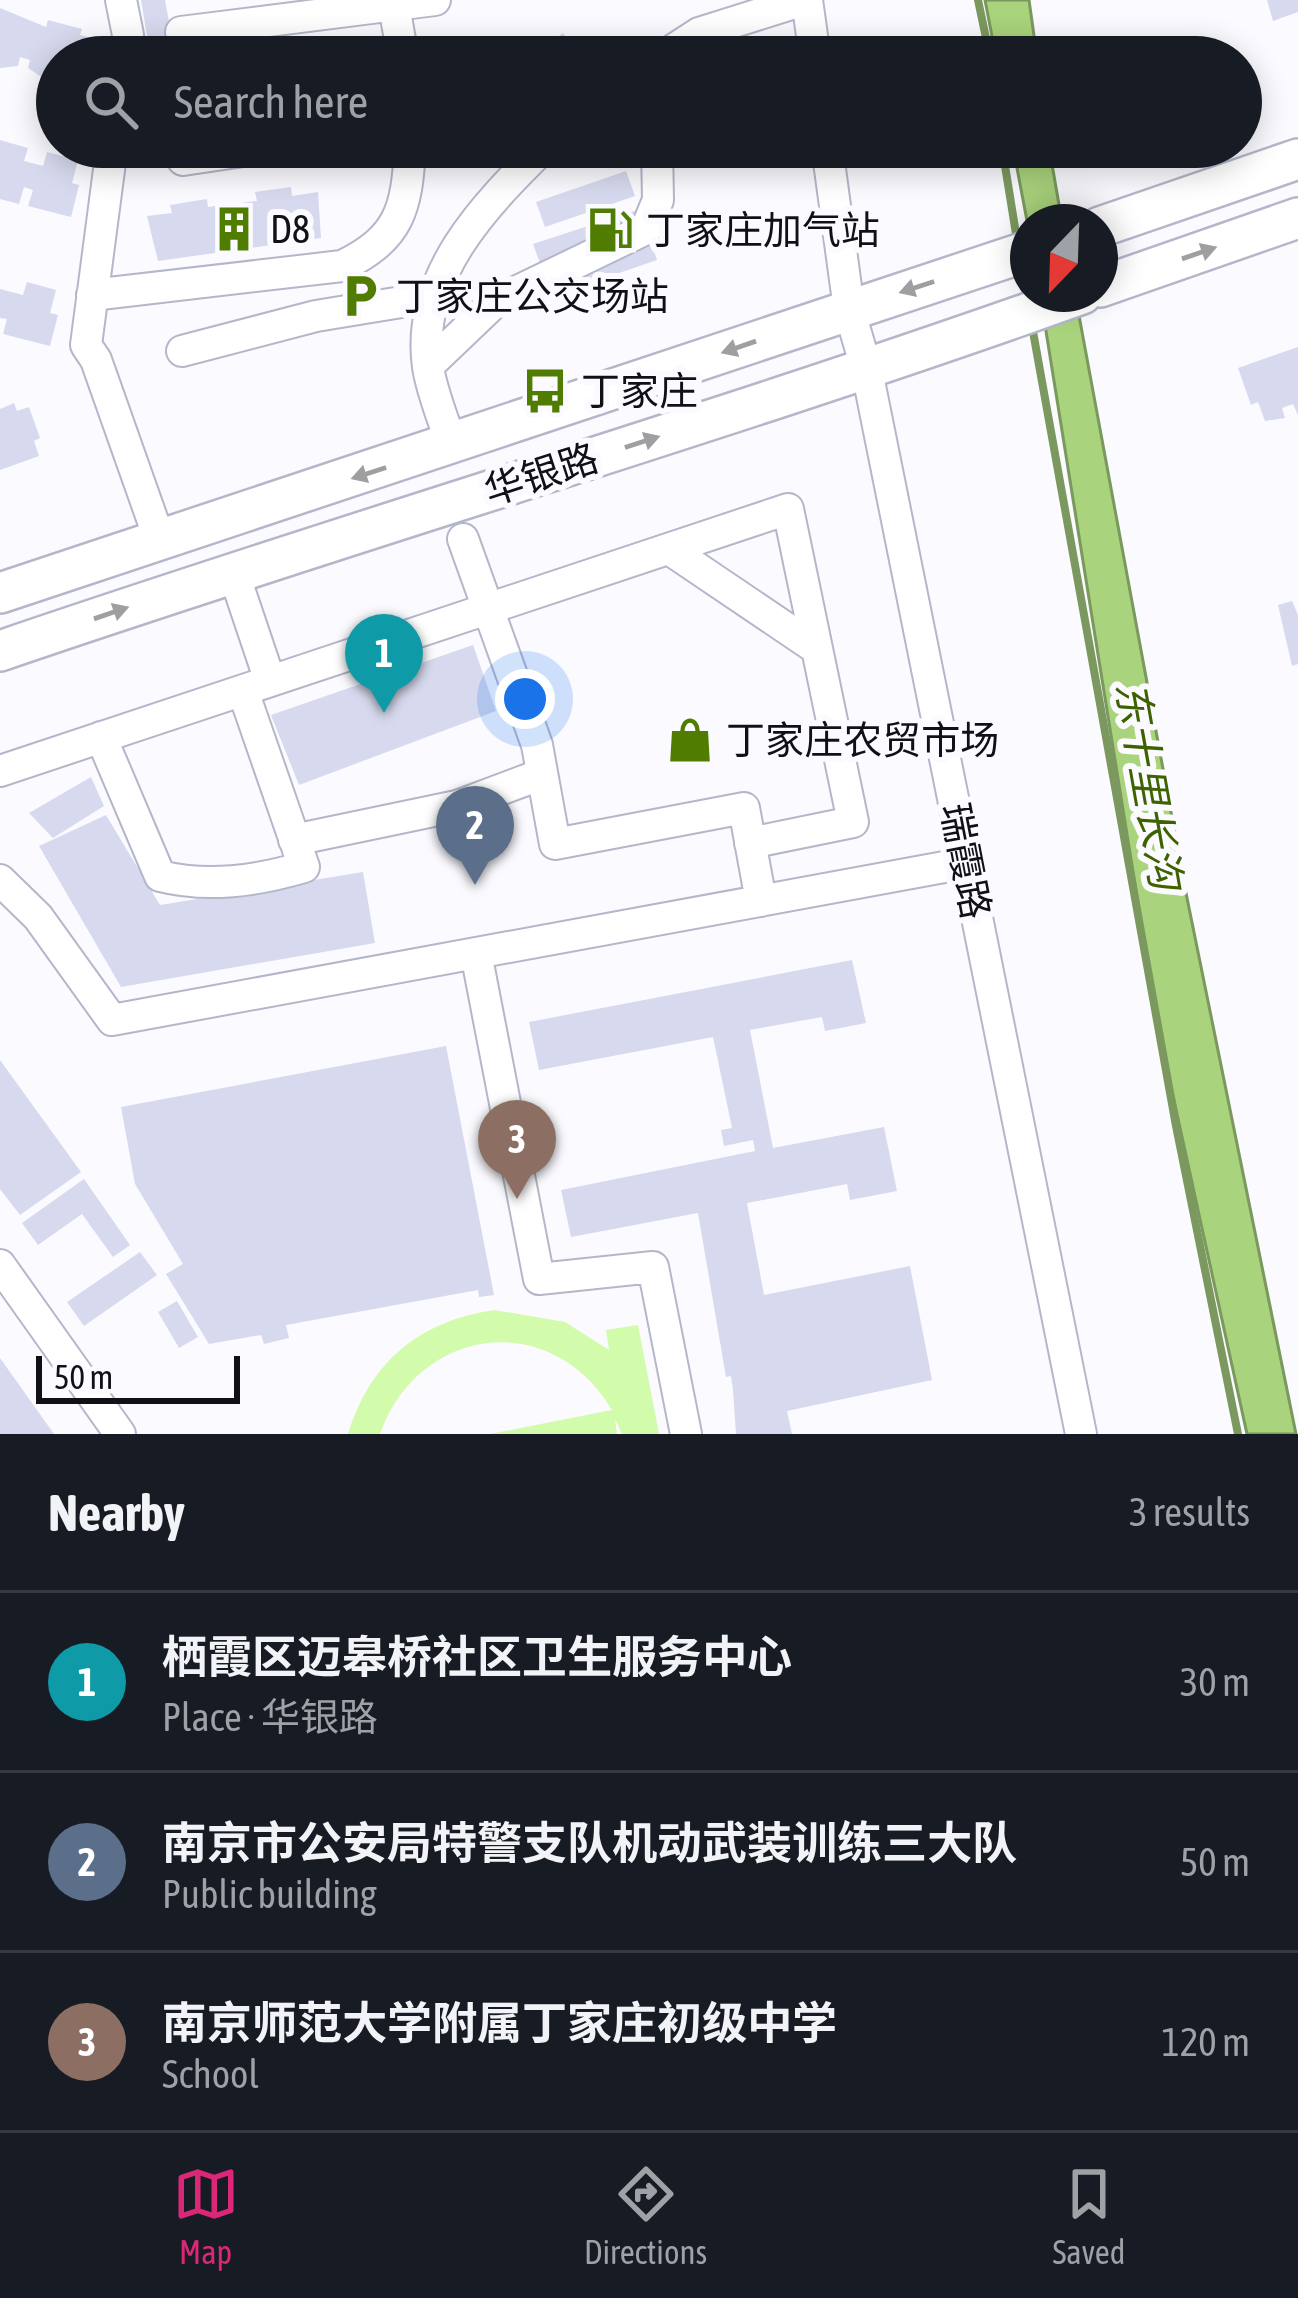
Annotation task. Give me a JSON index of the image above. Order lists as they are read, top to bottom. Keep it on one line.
{"streets":{"main road":["华银路"],"street":["瑞霞路"]},"crossings":[["华银路","瑞霞路"]],"water":["东十里长沟"],"places":{"building":["D8"],"fuel station":["丁家庄加气站"],"parking":["丁家庄公交场站"],"bus stop":["丁家庄"],"shop":["丁家庄农贸市场"]},"scale_bar":"50 m","north":"bottom left","page":{"search":"Search here","pins":["1","2","3"],"scale":"50 m","heading":["Nearby","3 results"],"list":[{"mark":"1","name":"栖霞区迈皋桥社区卫生服务中心","note":"Place · 华银路","value":"30 m"},{"mark":"2","name":"南京市公安局特警支队机动武装训练三大队","note":"Public building","value":"50 m"},{"mark":"3","name":"南京师范大学附属丁家庄初级中学","note":"School","value":"120 m"}],"nav":["Map","Directions","Saved"]}}
